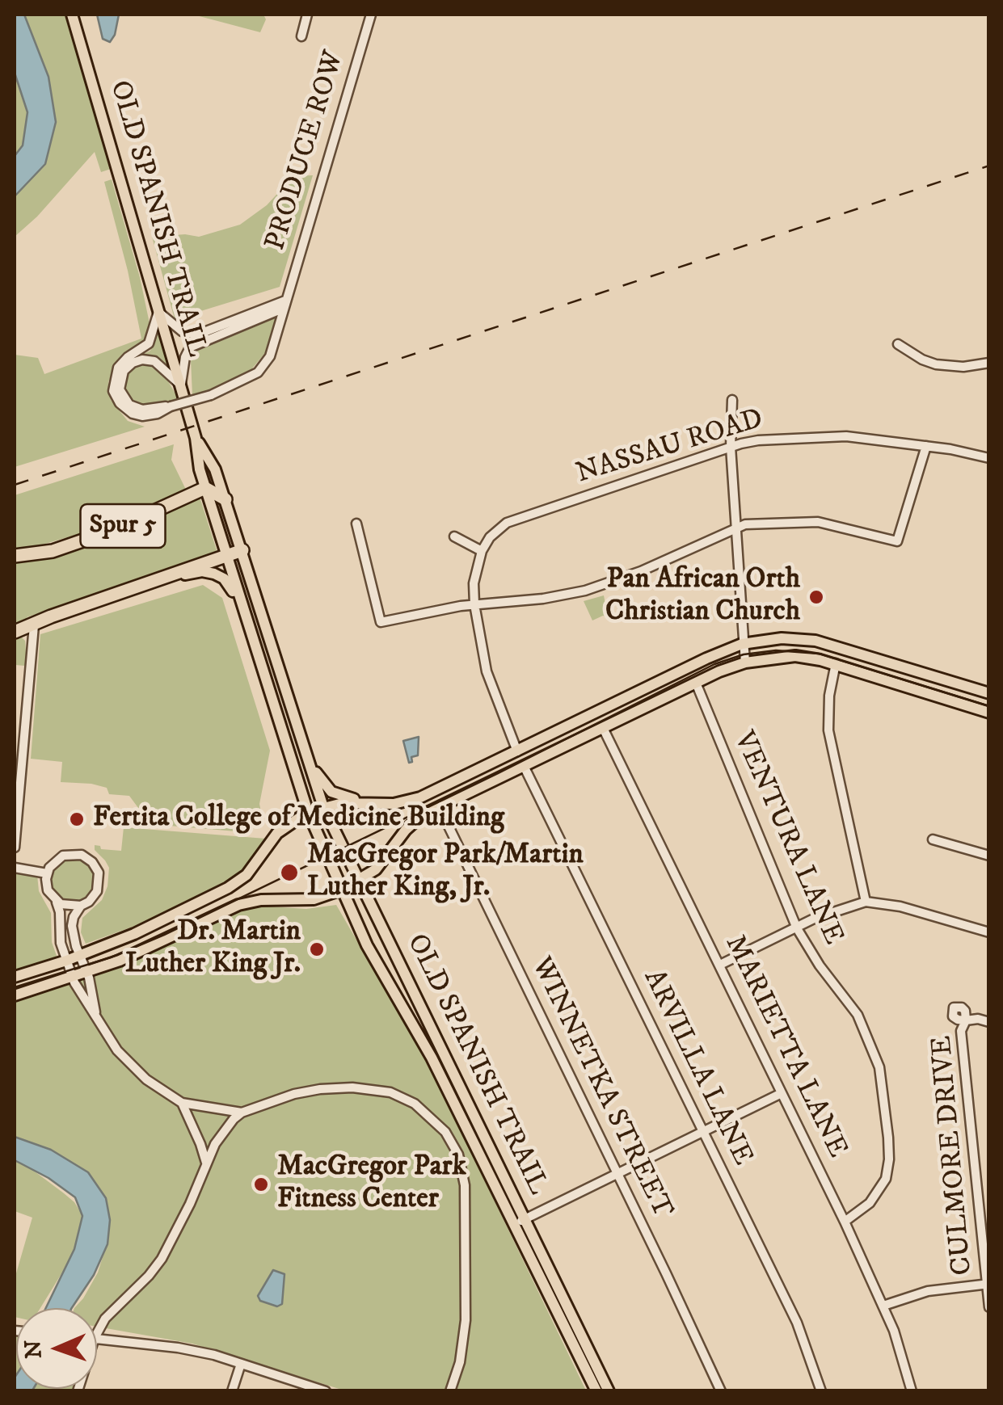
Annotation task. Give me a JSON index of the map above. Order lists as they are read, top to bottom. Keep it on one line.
{"streets":{"highway":["Spur 5"],"main road":["OLD SPANISH TRAIL"],"street":["PRODUCE ROW","NASSAU ROAD","VENTURA LANE","MARIETTA LANE","ARVILLA LANE","WINNETKA STREET","CULMORE DRIVE"]},"crossings":[["PRODUCE ROW","OLD SPANISH TRAIL"],["OLD SPANISH TRAIL","Spur 5"],["VENTURA LANE","MARIETTA LANE"]],"places":["Pan African Orth Christian Church","Fertita College of Medicine Building","MacGregor Park/Martin Luther King, Jr.","Dr. Martin Luther King Jr.","MacGregor Park Fitness Center"],"north":"left"}
